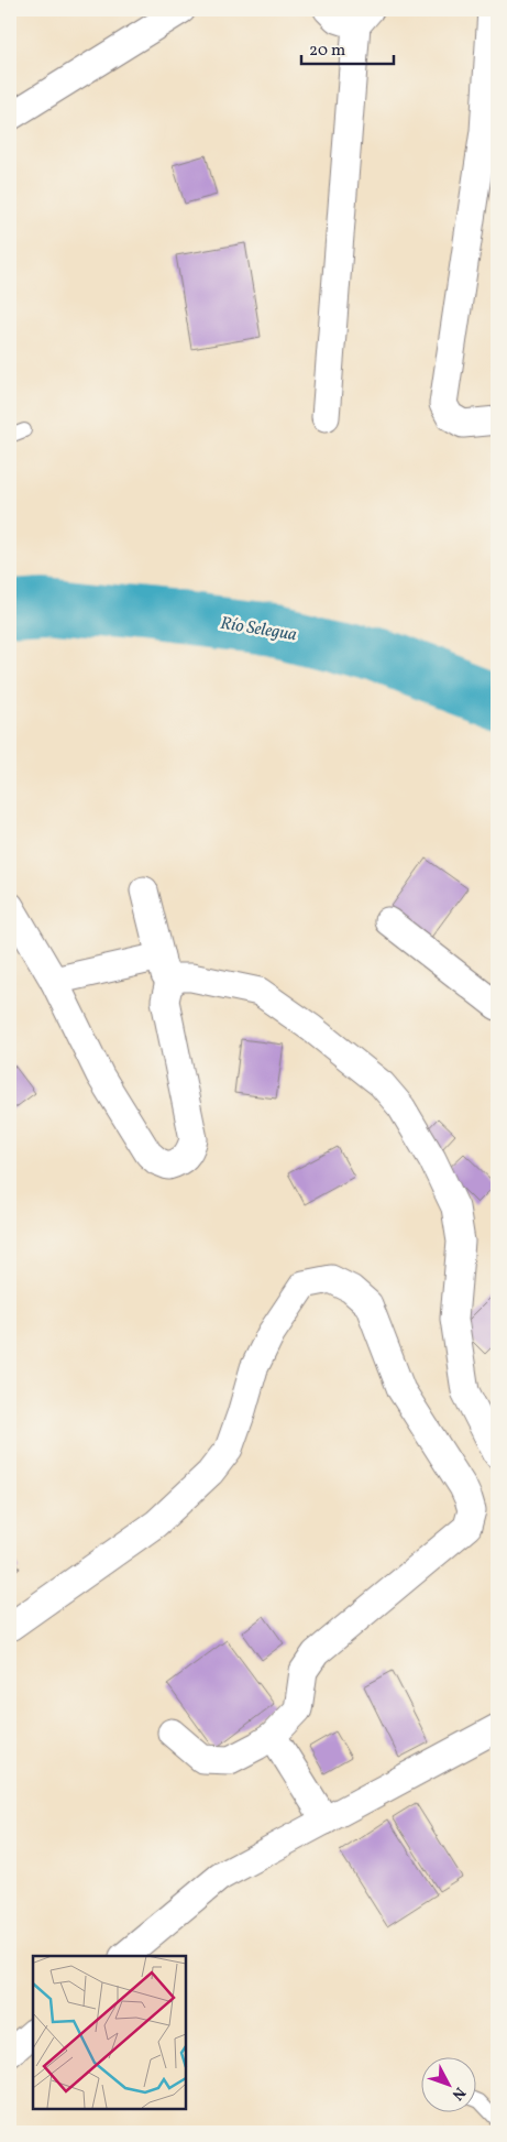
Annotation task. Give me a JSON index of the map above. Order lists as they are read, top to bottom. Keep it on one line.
{"water":["Río Selegua"],"scale_bar":"20 m","north":"bottom right"}
